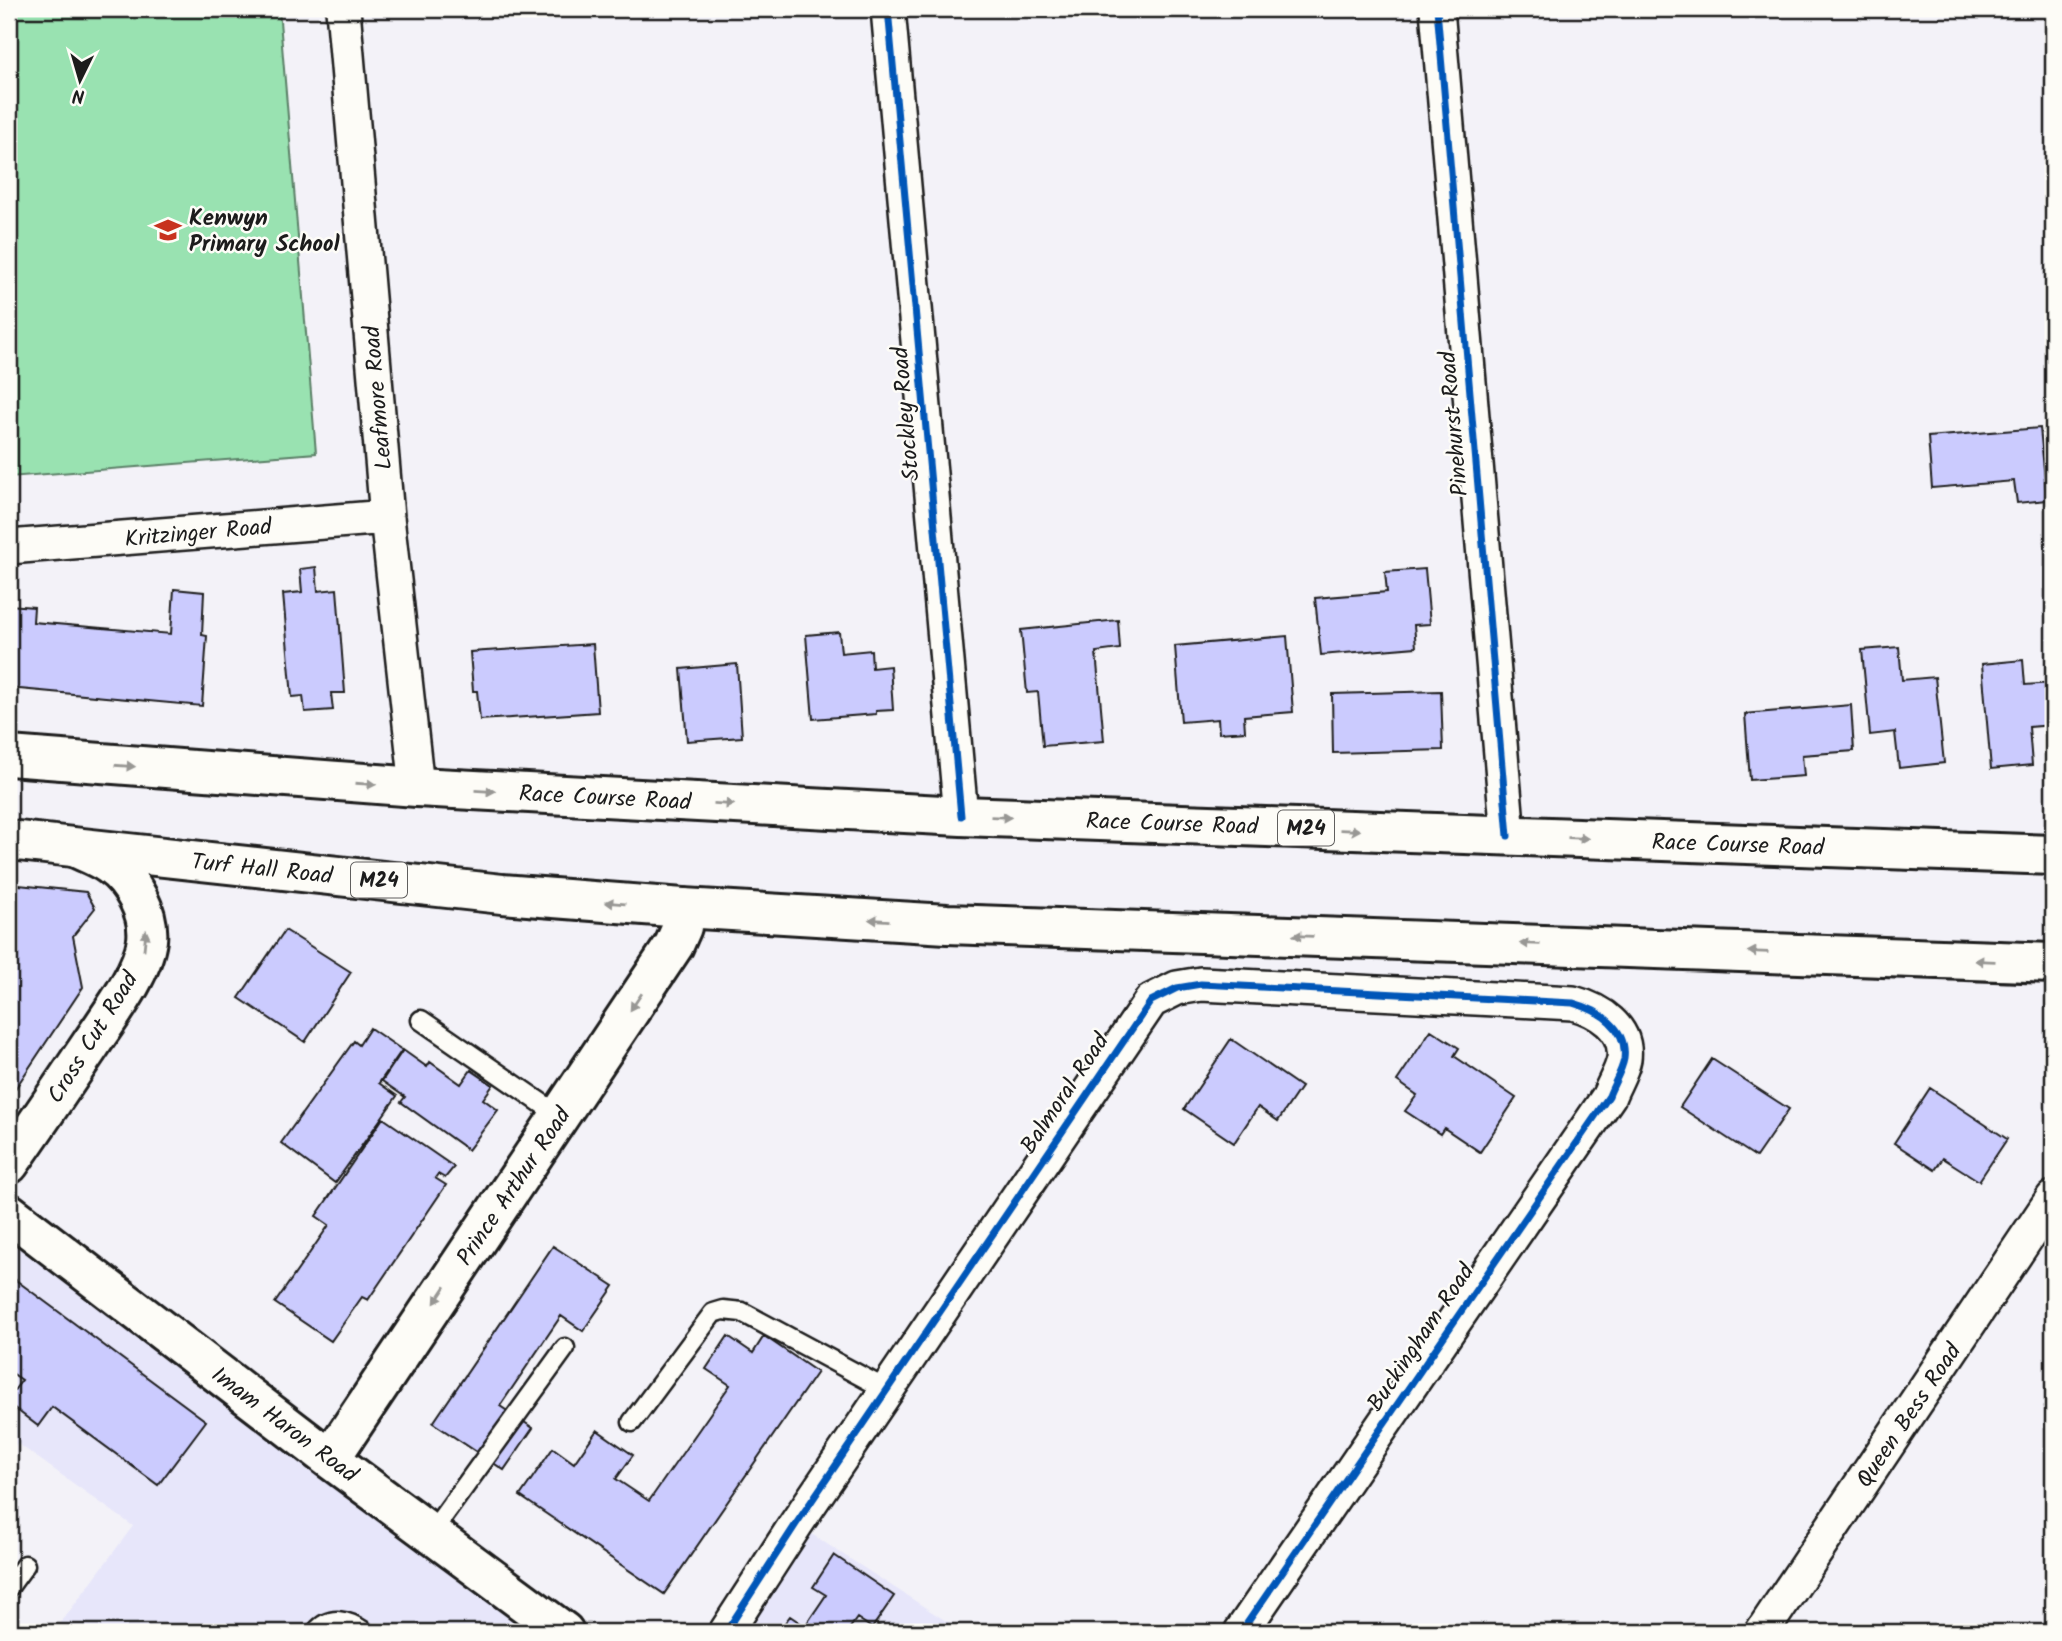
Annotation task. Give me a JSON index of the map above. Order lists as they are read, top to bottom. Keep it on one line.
{"streets":{"main road":["Race Course Road","M24","Turf Hall Road","Cross Cut Road","Prince Arthur Road","Imam Haron Road"],"street":["Leafmore Road","Stockley Road","Pinehurst Road","Kritzinger Road","Balmoral Road","Buckingham Road","Queen Bess Road"]},"crossings":[["Leafmore Road","Kritzinger Road"],["Leafmore Road","Race Course Road"],["Leafmore Road","M24"],["Stockley Road","Race Course Road"],["Pinehurst Road","Race Course Road"],["Race Course Road","M24"],["M24","Turf Hall Road"],["M24","Prince Arthur Road"],["Turf Hall Road","Cross Cut Road"],["Turf Hall Road","Prince Arthur Road"],["Balmoral Road","Buckingham Road"],["Prince Arthur Road","Imam Haron Road"]],"one_way":["Cross Cut Road","Prince Arthur Road"],"places":{"school or university":["Kenwyn Primary School"]},"north":"bottom"}
